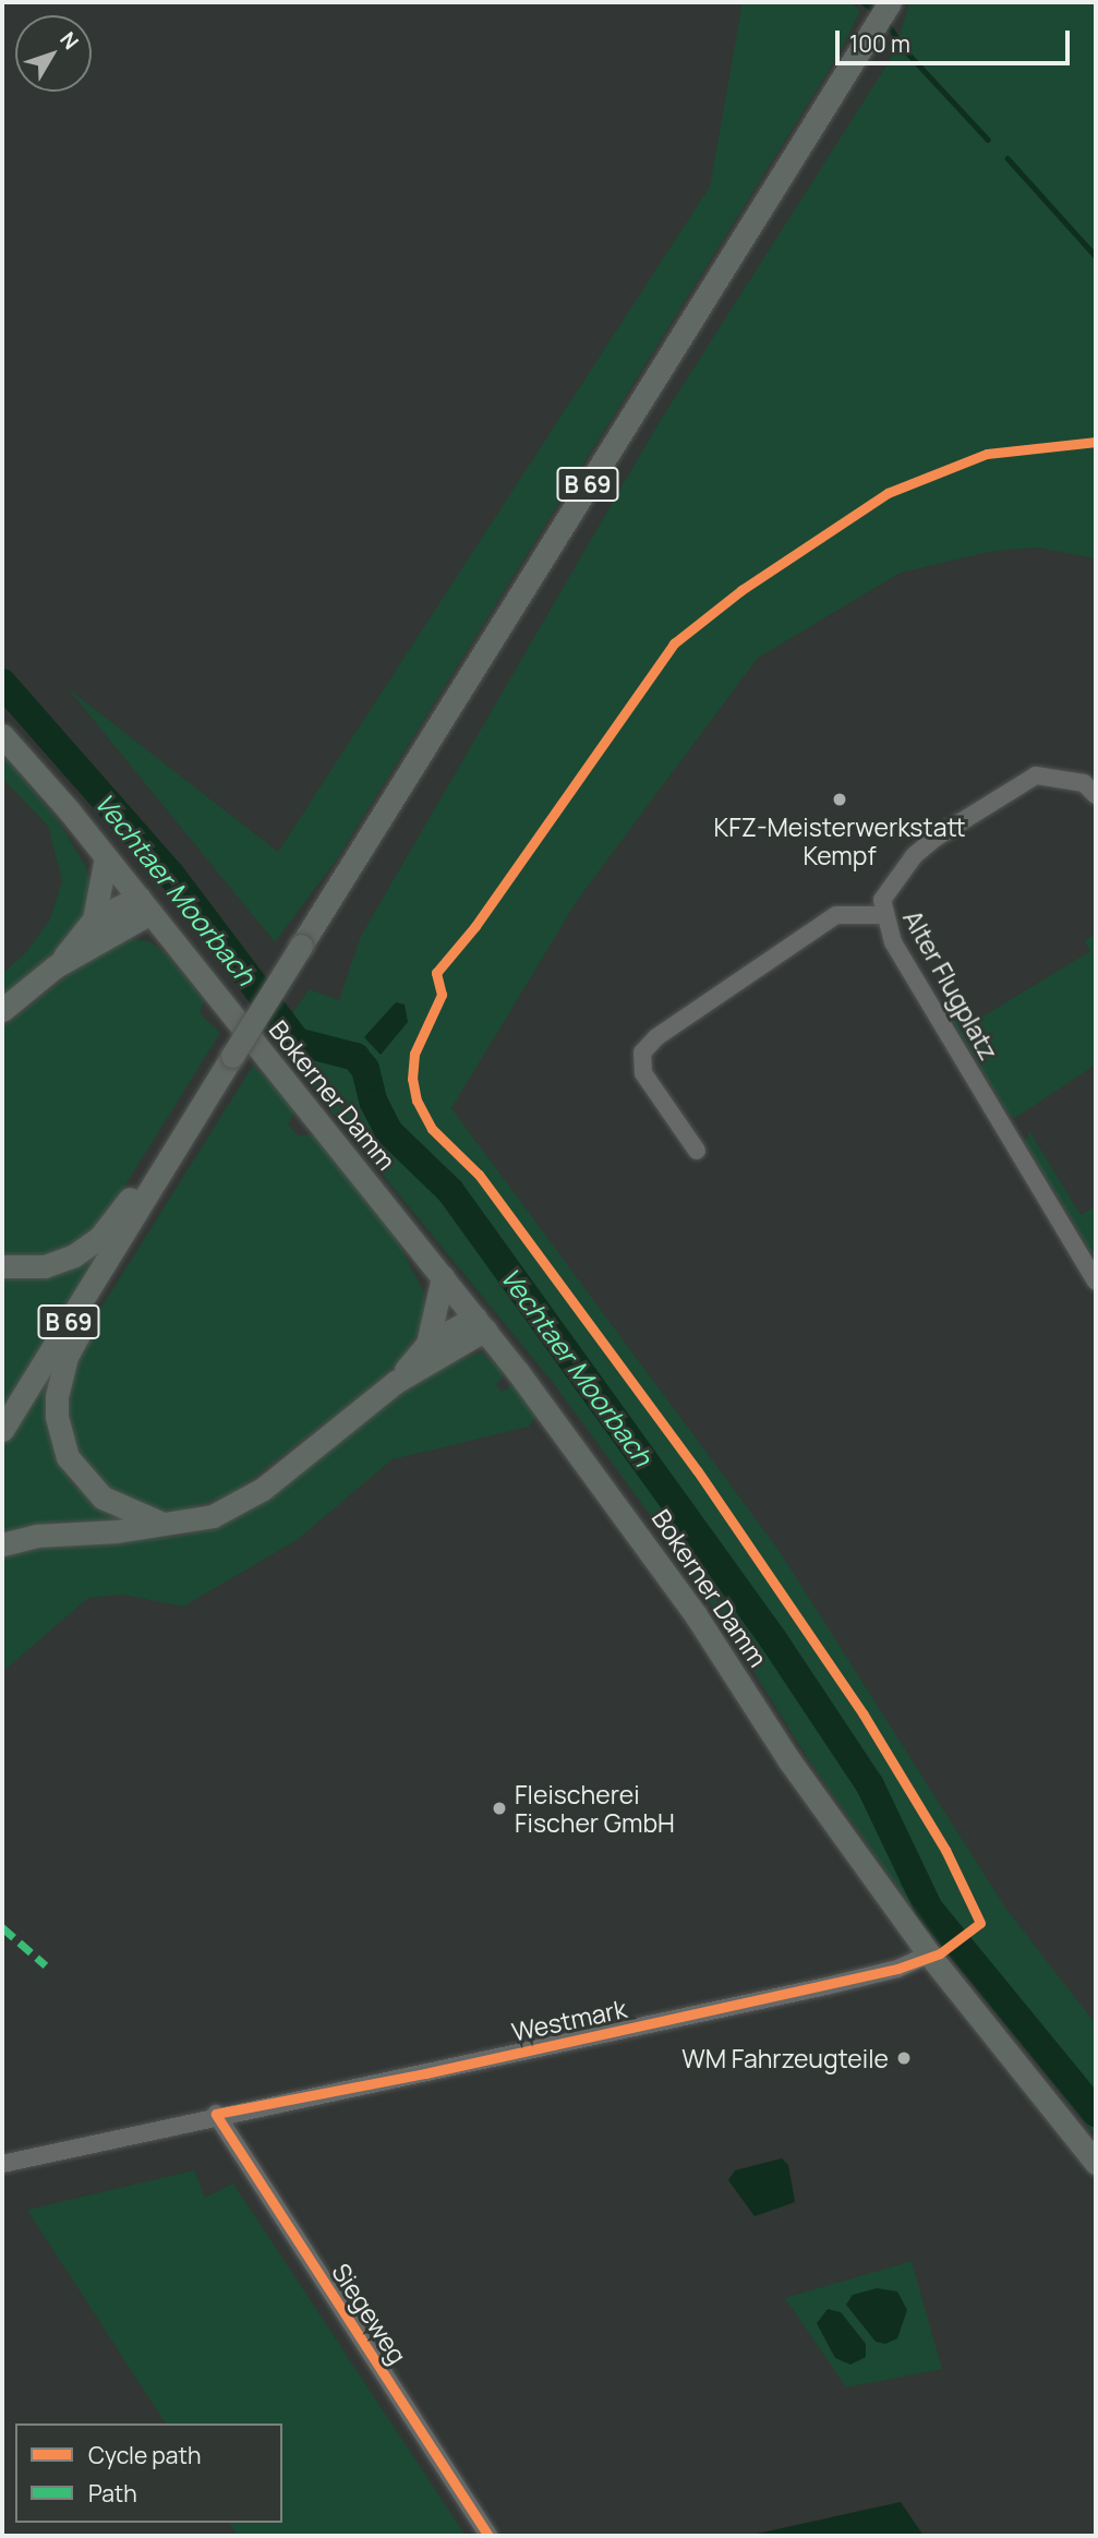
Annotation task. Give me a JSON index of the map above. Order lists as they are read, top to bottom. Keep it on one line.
{"streets":{"main road":["B 69","Bokerner Damm"],"street":["Alter Flugplatz","Westmark","Siegeweg"]},"crossings":[["Bokerner Damm","Westmark"],["Westmark","Siegeweg"]],"water":["Vechtaer Moorbach"],"places":["KFZ-Meisterwerkstatt Kempf","Fleischerei Fischer GmbH","WM Fahrzeugteile"],"legend":["Cycle path","Path"],"scale_bar":"100 m","north":"top right"}
